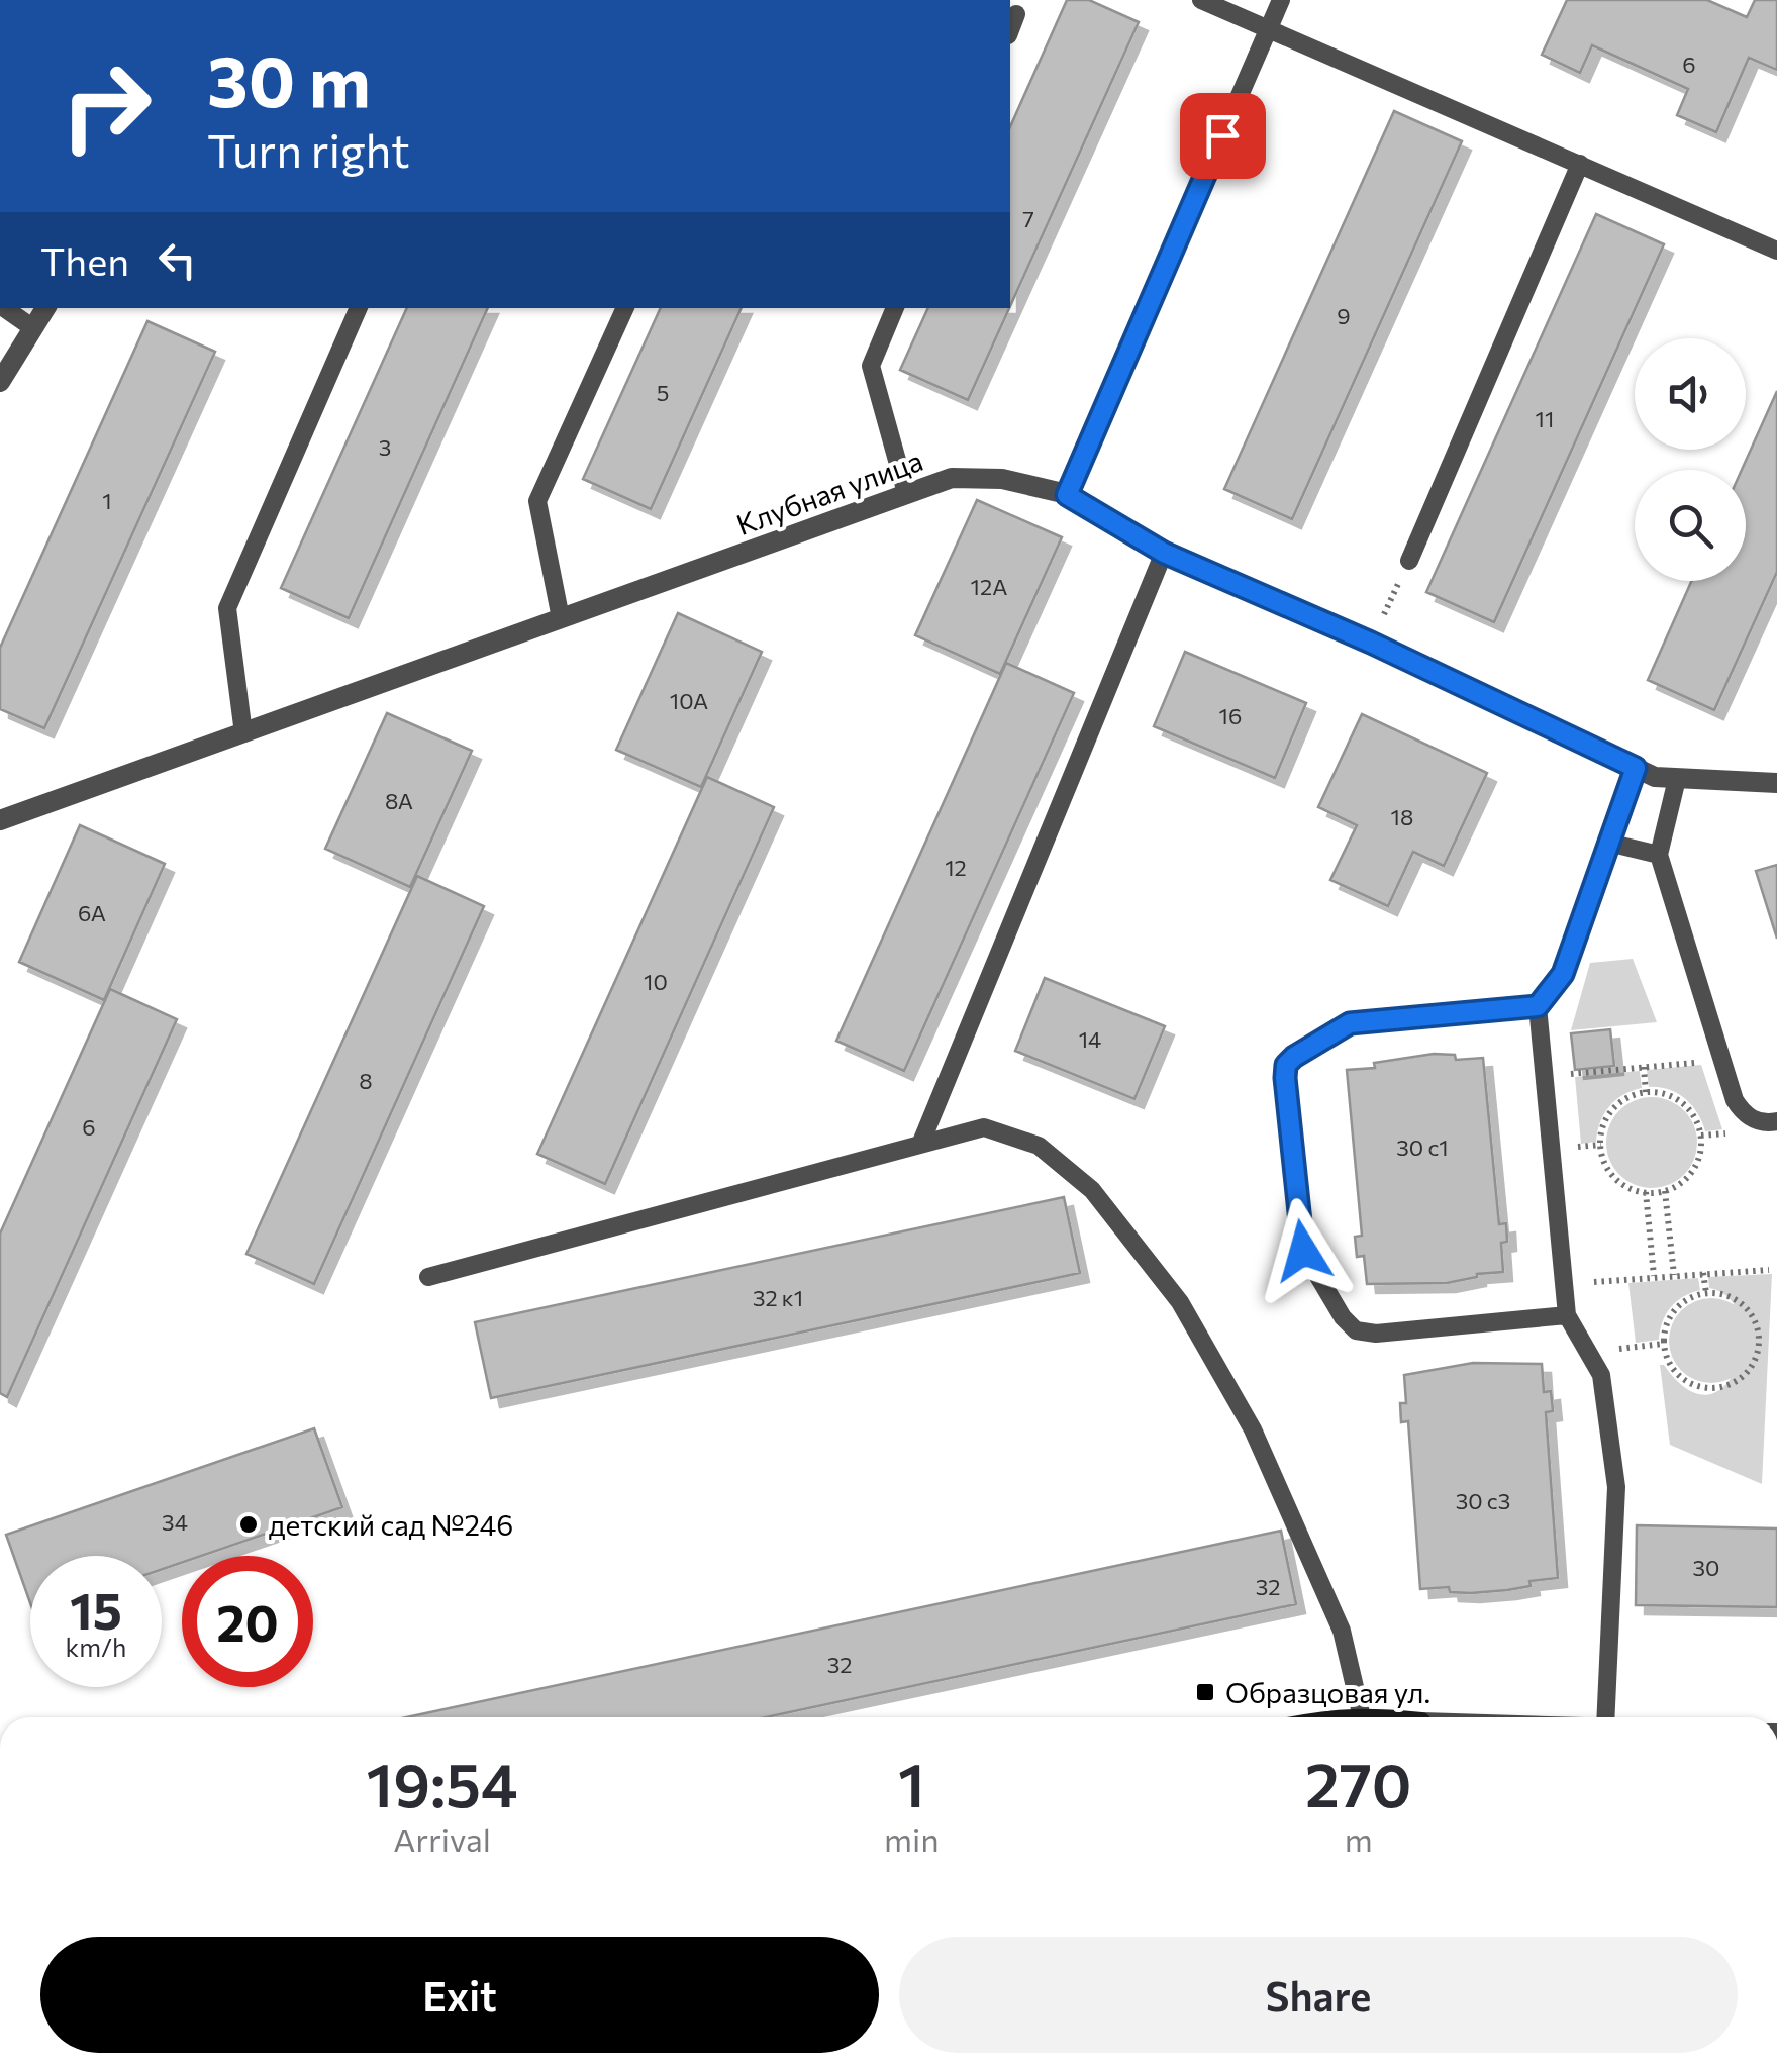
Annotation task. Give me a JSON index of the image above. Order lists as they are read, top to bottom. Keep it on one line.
{"streets":{"street":["Клубная улица"]},"places":{"other":["детский сад №246"],"transit":["Образцовая ул."]},"house_numbers":["6","7","9","5","11","3","1","12А","10А","16","8А","18","12","6А","10","14","8","6","30 с1","32 к1","30 с3","34","30","32","32"],"page":{"turn":["30 m","Turn right"],"then":"Then","speed":"15 km/h","limit":"20","eta":["19:54","Arrival","1","min","270","m"],"buttons":["Exit","Share"]}}
